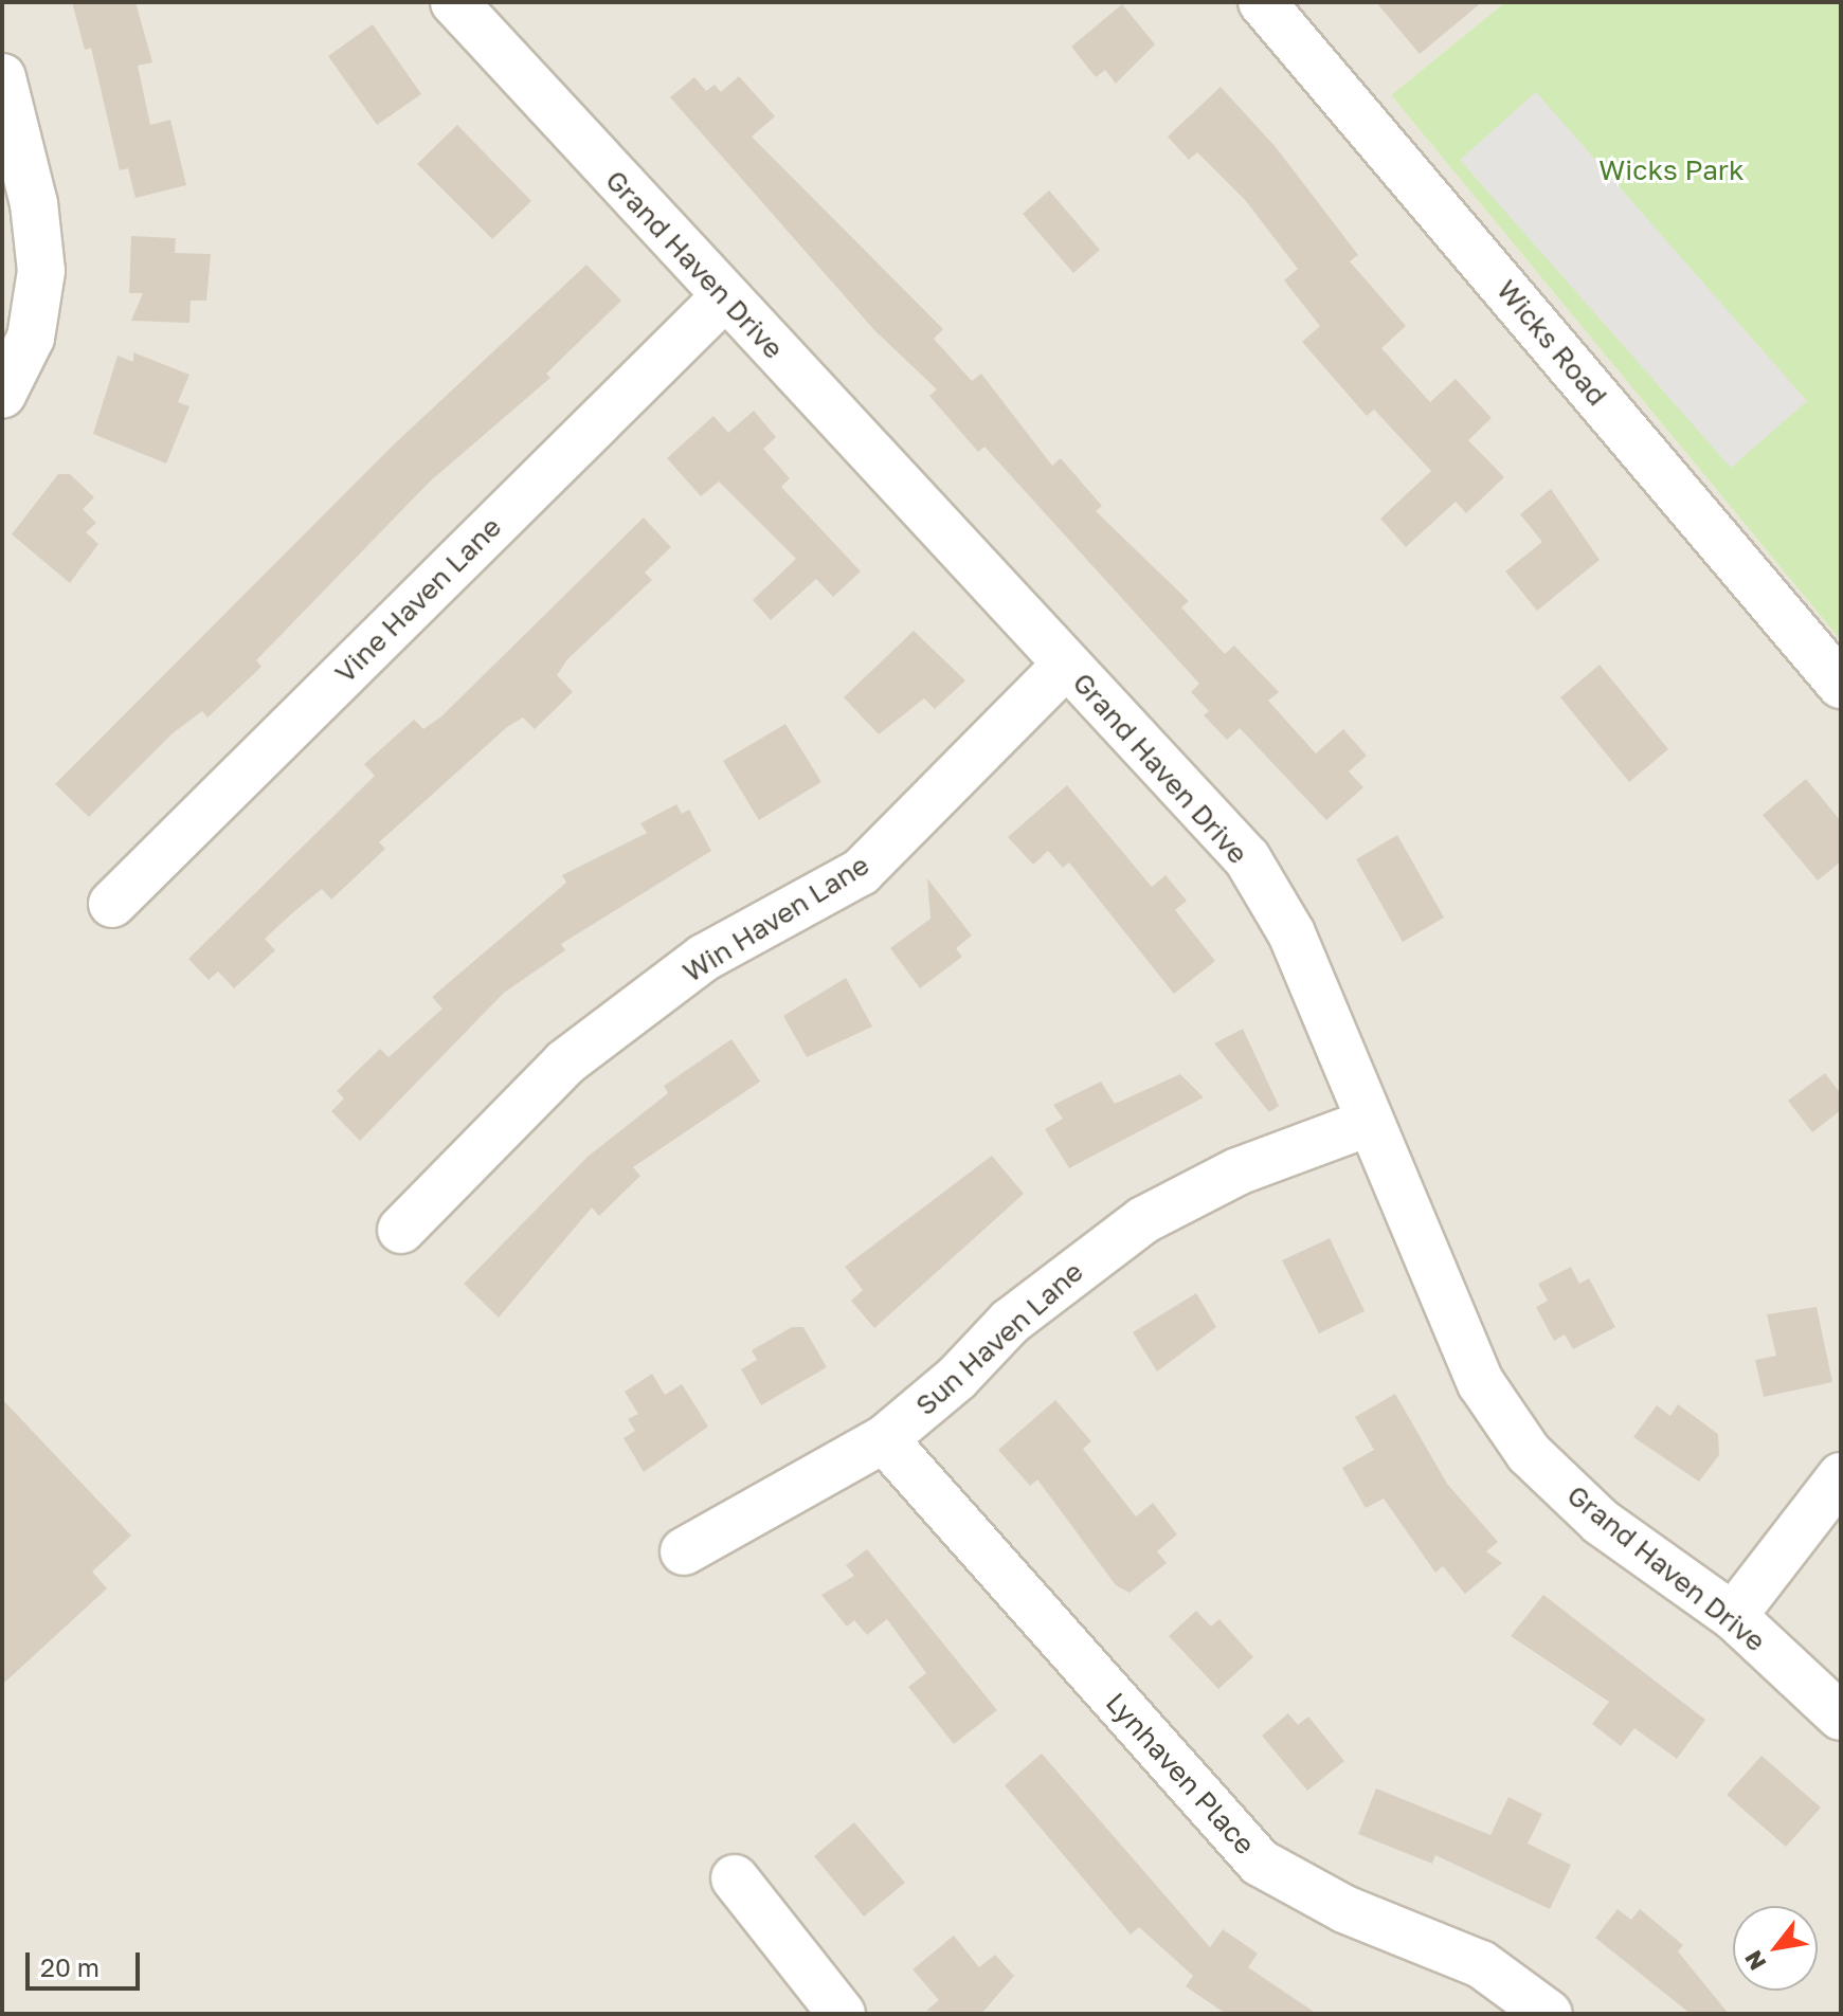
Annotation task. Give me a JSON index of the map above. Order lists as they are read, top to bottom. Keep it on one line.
{"streets":{"street":["Grand Haven Drive","Wicks Road","Vine Haven Lane","Win Haven Lane","Sun Haven Lane","Lynhaven Place"]},"crossings":[["Grand Haven Drive","Vine Haven Lane"],["Grand Haven Drive","Win Haven Lane"],["Grand Haven Drive","Sun Haven Lane"],["Sun Haven Lane","Lynhaven Place"]],"parks":["Wicks Park"],"scale_bar":"20 m","north":"bottom left"}
